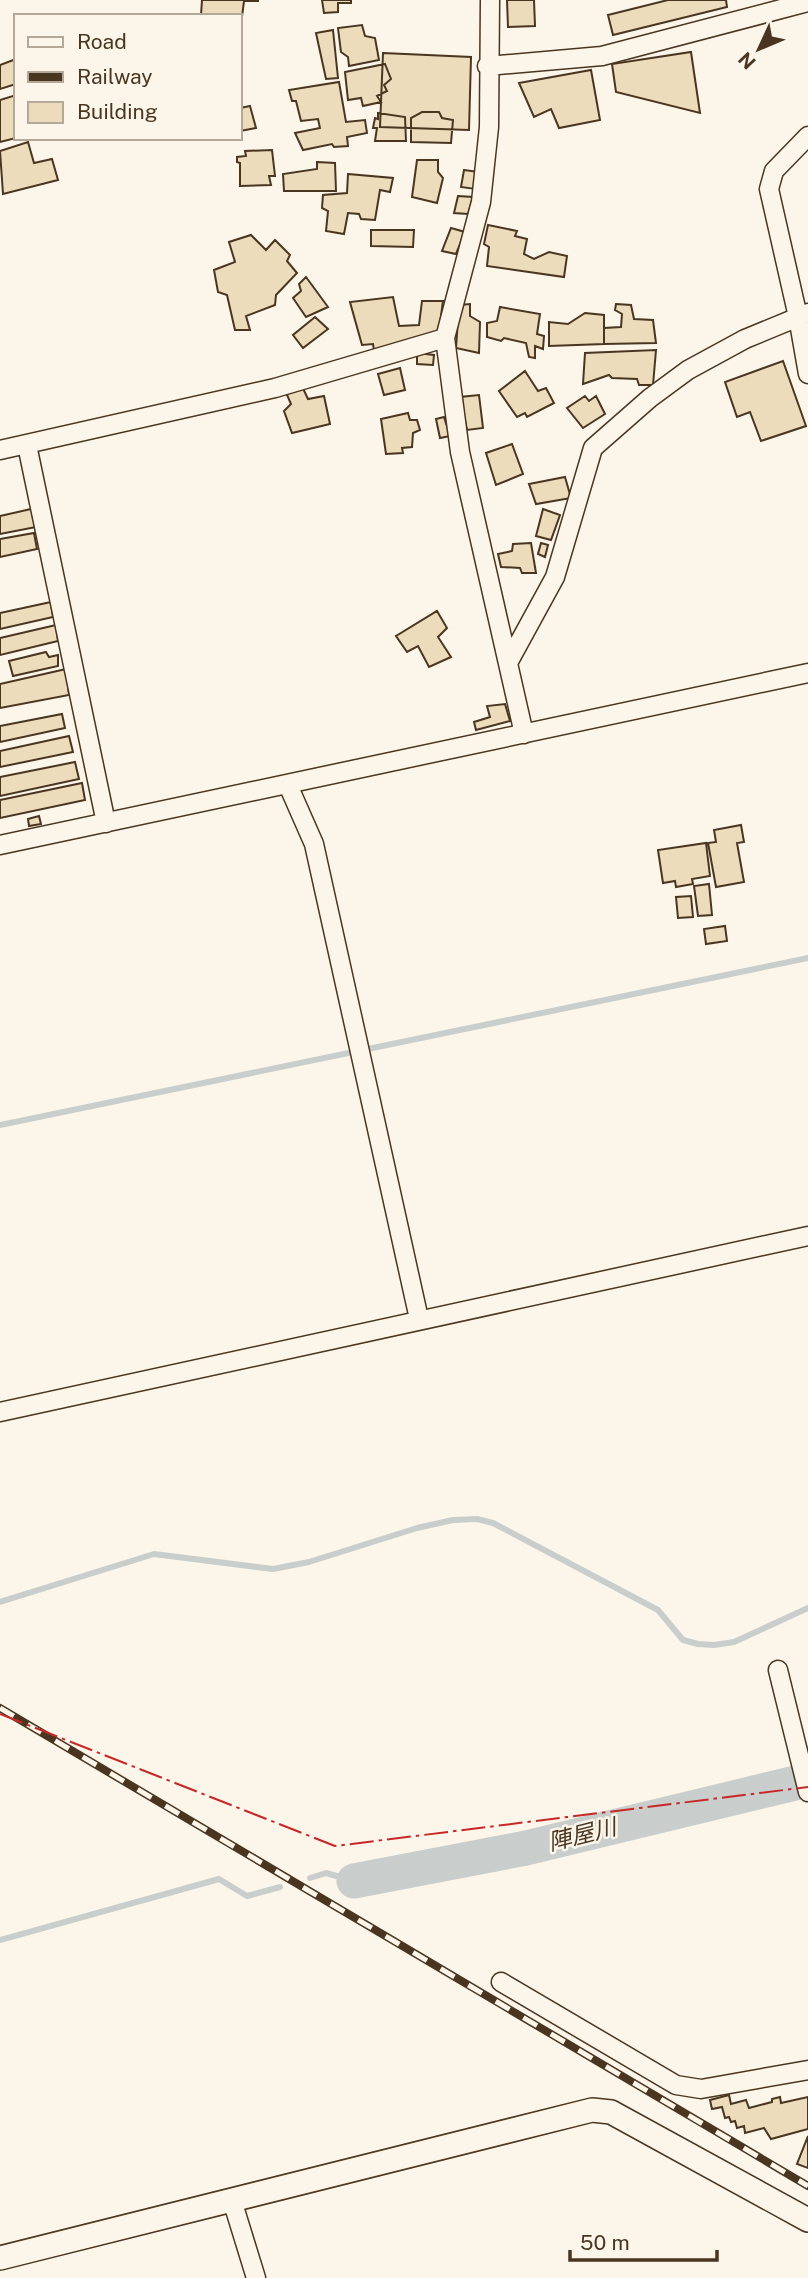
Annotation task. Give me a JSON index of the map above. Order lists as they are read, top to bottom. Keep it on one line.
{"water":["陣屋川"],"legend":["Road","Railway","Building"],"scale_bar":"50 m","north":"bottom left"}
